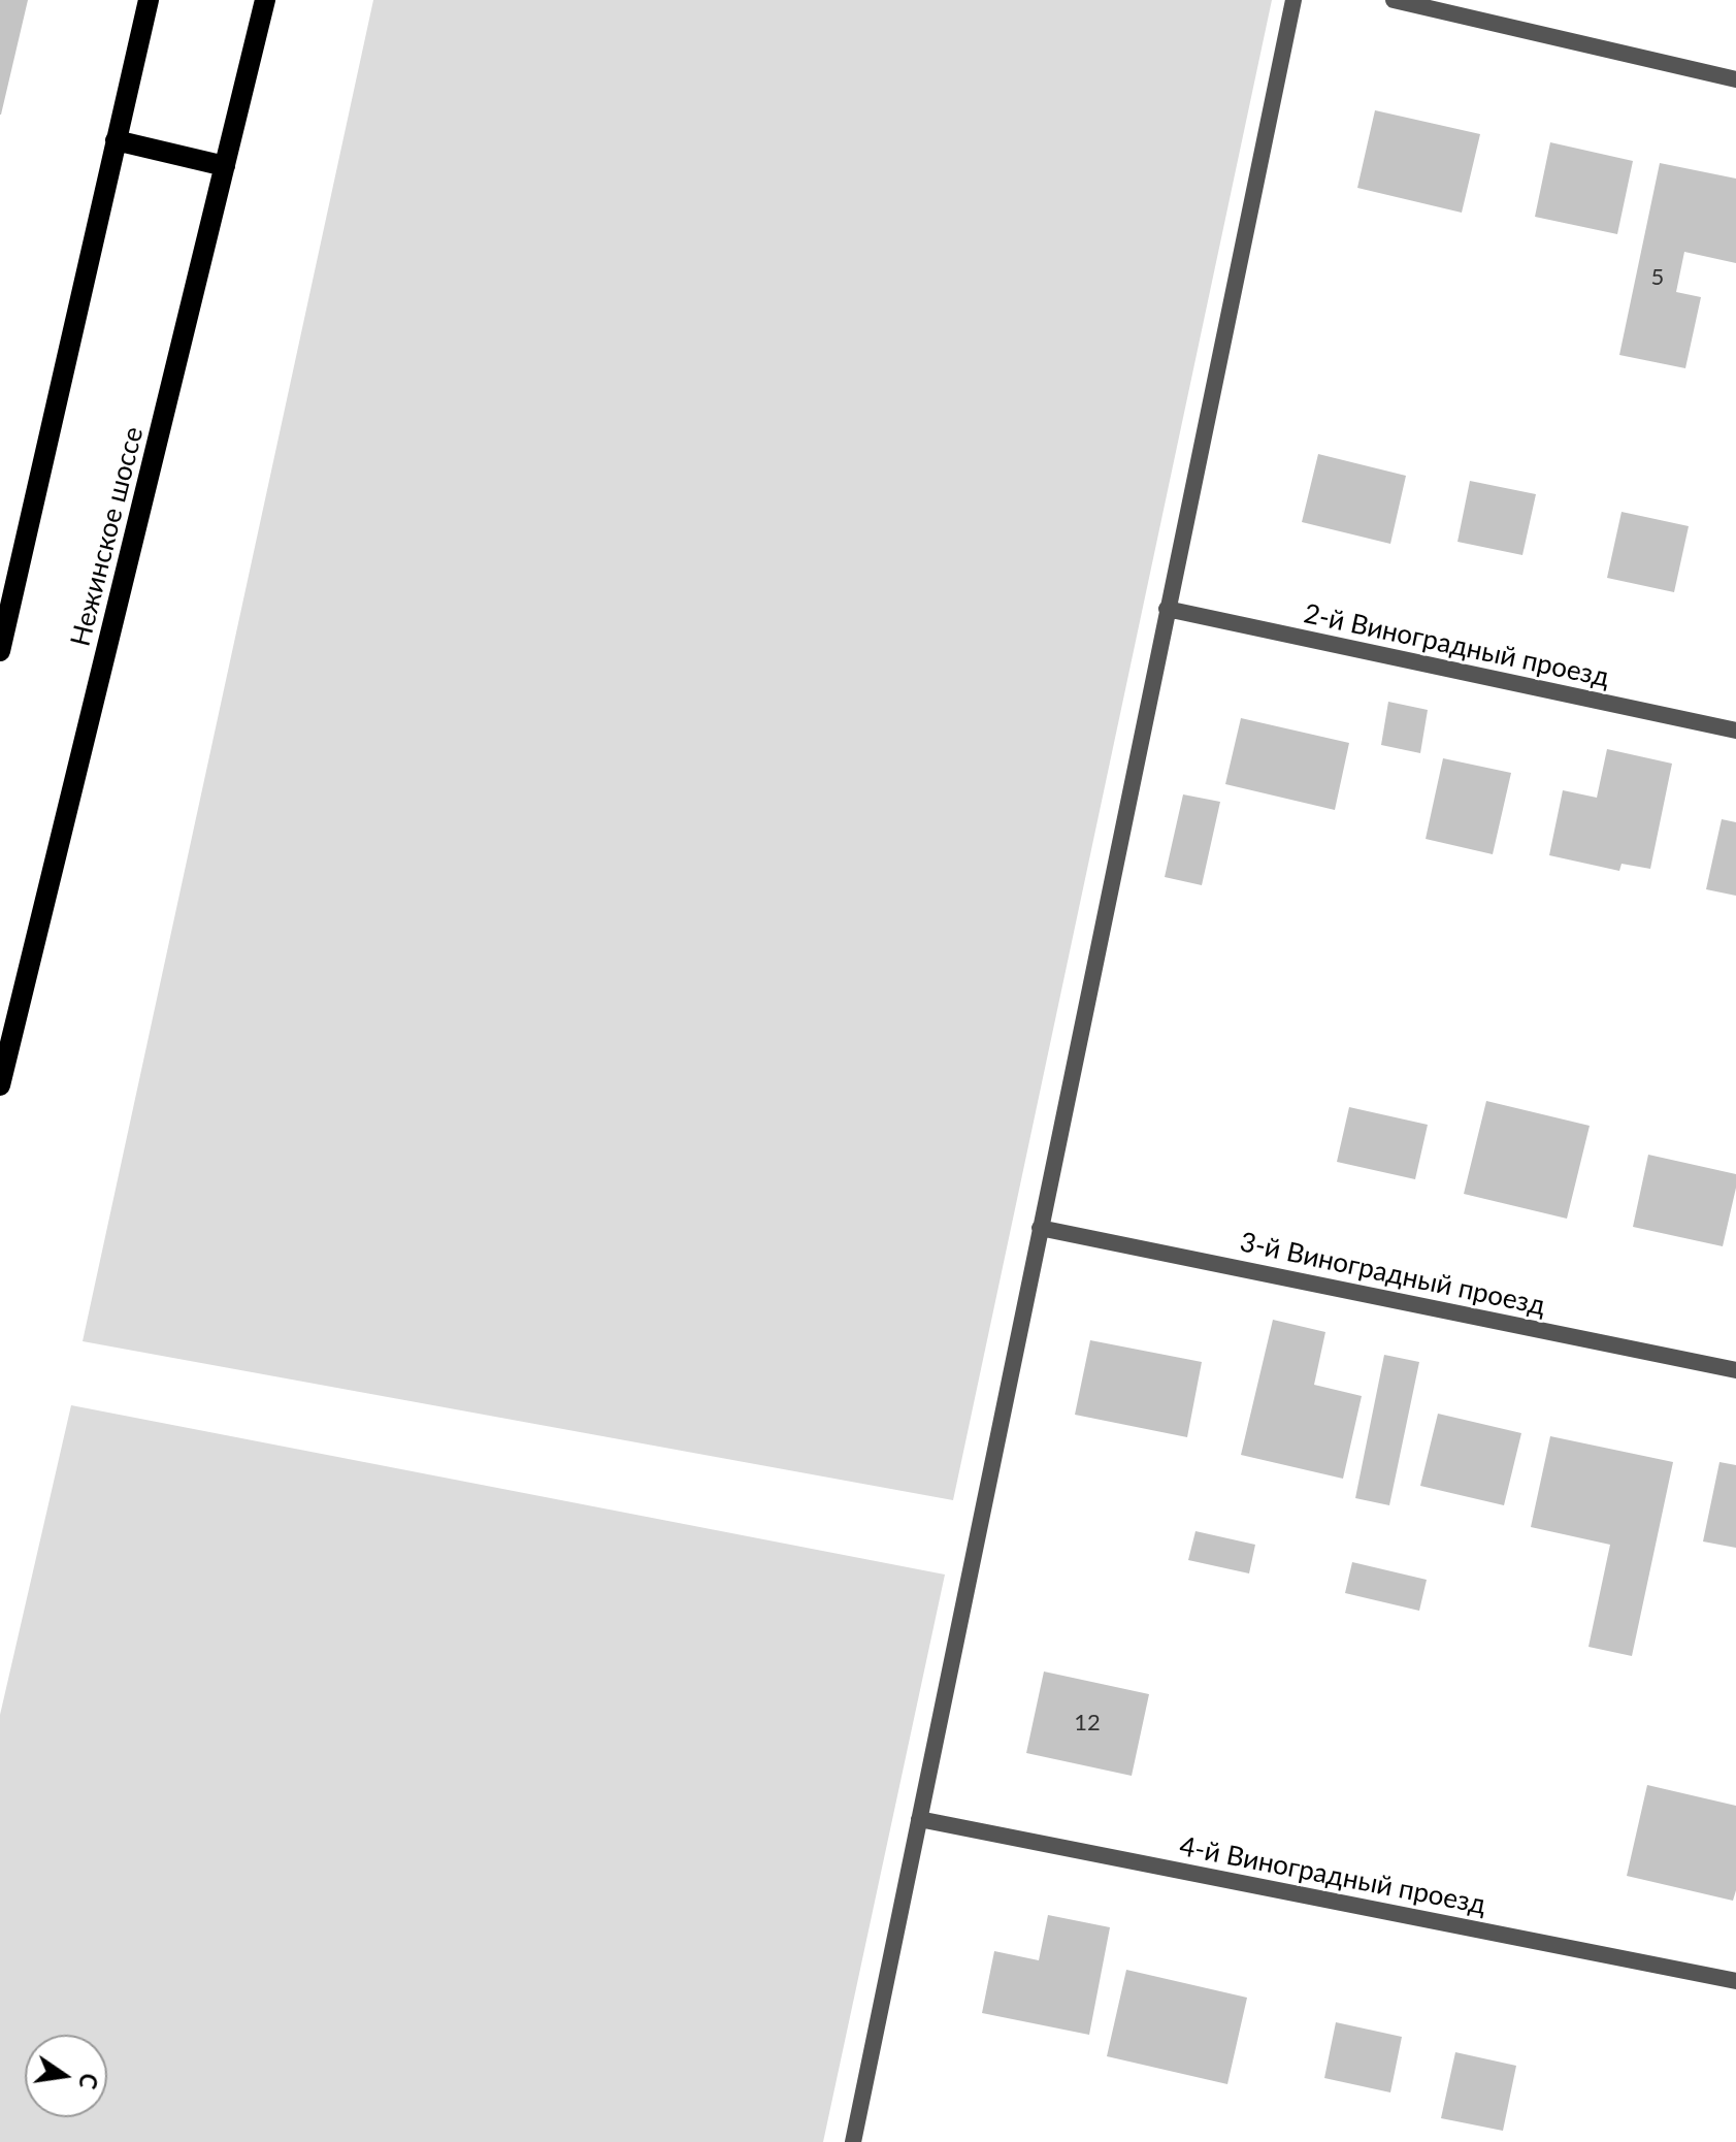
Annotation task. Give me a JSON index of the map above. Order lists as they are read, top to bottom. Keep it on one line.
{"streets":{"main road":["Нежинское шоссе"],"street":["2-й Виноградный проезд","3-й Виноградный проезд","4-й Виноградный проезд"]},"house_numbers":["5","12"],"north":"right"}
